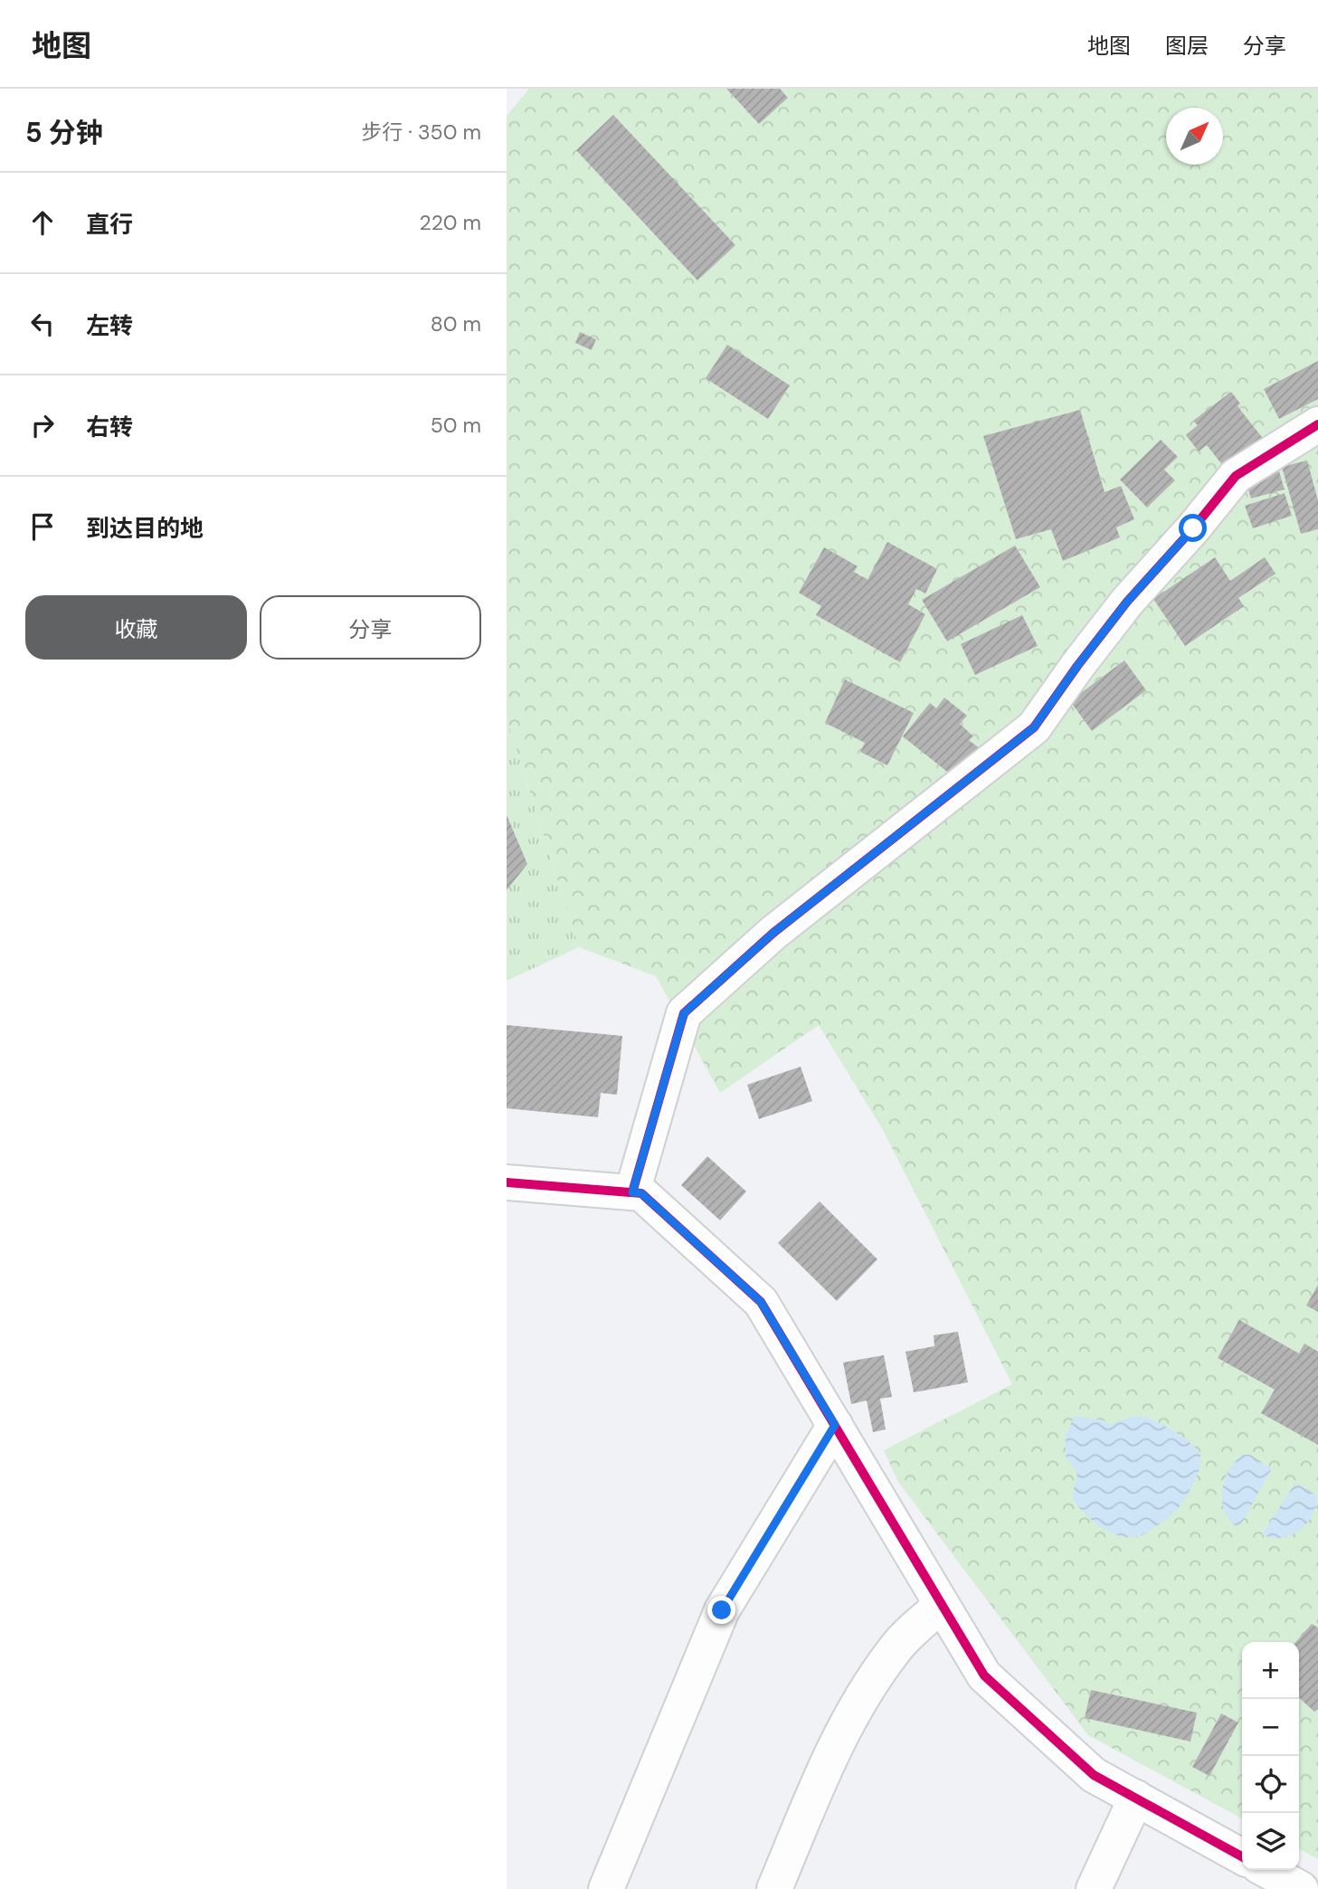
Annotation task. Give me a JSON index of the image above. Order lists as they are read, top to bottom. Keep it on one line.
{"north":"top right","page":{"header":"地图","nav":["地图","图层","分享"],"heading":["5 分钟","步行 · 350 m"],"list":[["直行","220 m"],["左转","80 m"],["右转","50 m"],"到达目的地"],"buttons":["收藏","分享"],"map_buttons":["+","−"]}}
